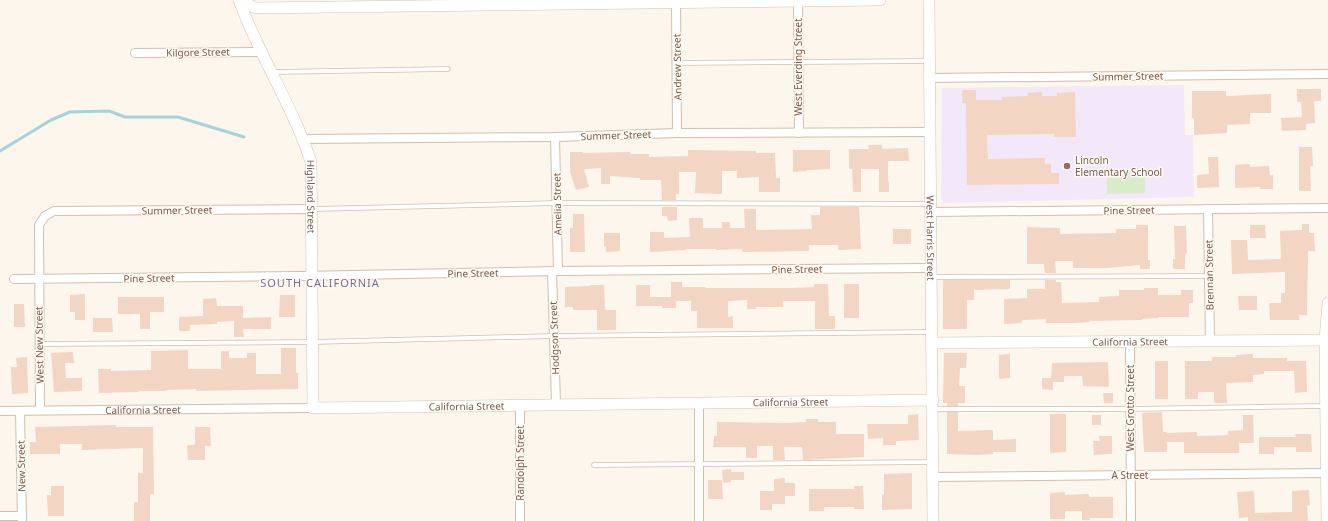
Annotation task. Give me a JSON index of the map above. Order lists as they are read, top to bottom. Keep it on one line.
{"streets":{"street":["Kilgore Street","Andrew Street","West Everding Street","Summer Street","Highland Street","Amelia Street","Pine Street","West Harris Street","Brennan Street","Hodgson Street","California Street","West New Street","West Grotto Street","Randolph Street","New Street","A Street"]},"crossings":[["Kilgore Street","Highland Street"],["Andrew Street","Summer Street"],["West Everding Street","Summer Street"],["Summer Street","Highland Street"],["Summer Street","Amelia Street"],["Summer Street","Pine Street"],["Summer Street","West Harris Street"],["Summer Street","West New Street"],["Highland Street","Pine Street"],["Highland Street","California Street"],["Amelia Street","Pine Street"],["Amelia Street","Hodgson Street"],["Pine Street","West Harris Street"],["Pine Street","Brennan Street"],["Pine Street","Hodgson Street"],["Pine Street","West New Street"],["West Harris Street","California Street"],["West Harris Street","A Street"],["Brennan Street","California Street"],["Hodgson Street","California Street"],["California Street","West New Street"],["California Street","West Grotto Street"],["California Street","Randolph Street"],["California Street","New Street"],["West Grotto Street","A Street"]],"districts":["SOUTH CALIFORNIA"],"places":["Lincoln Elementary School"]}
